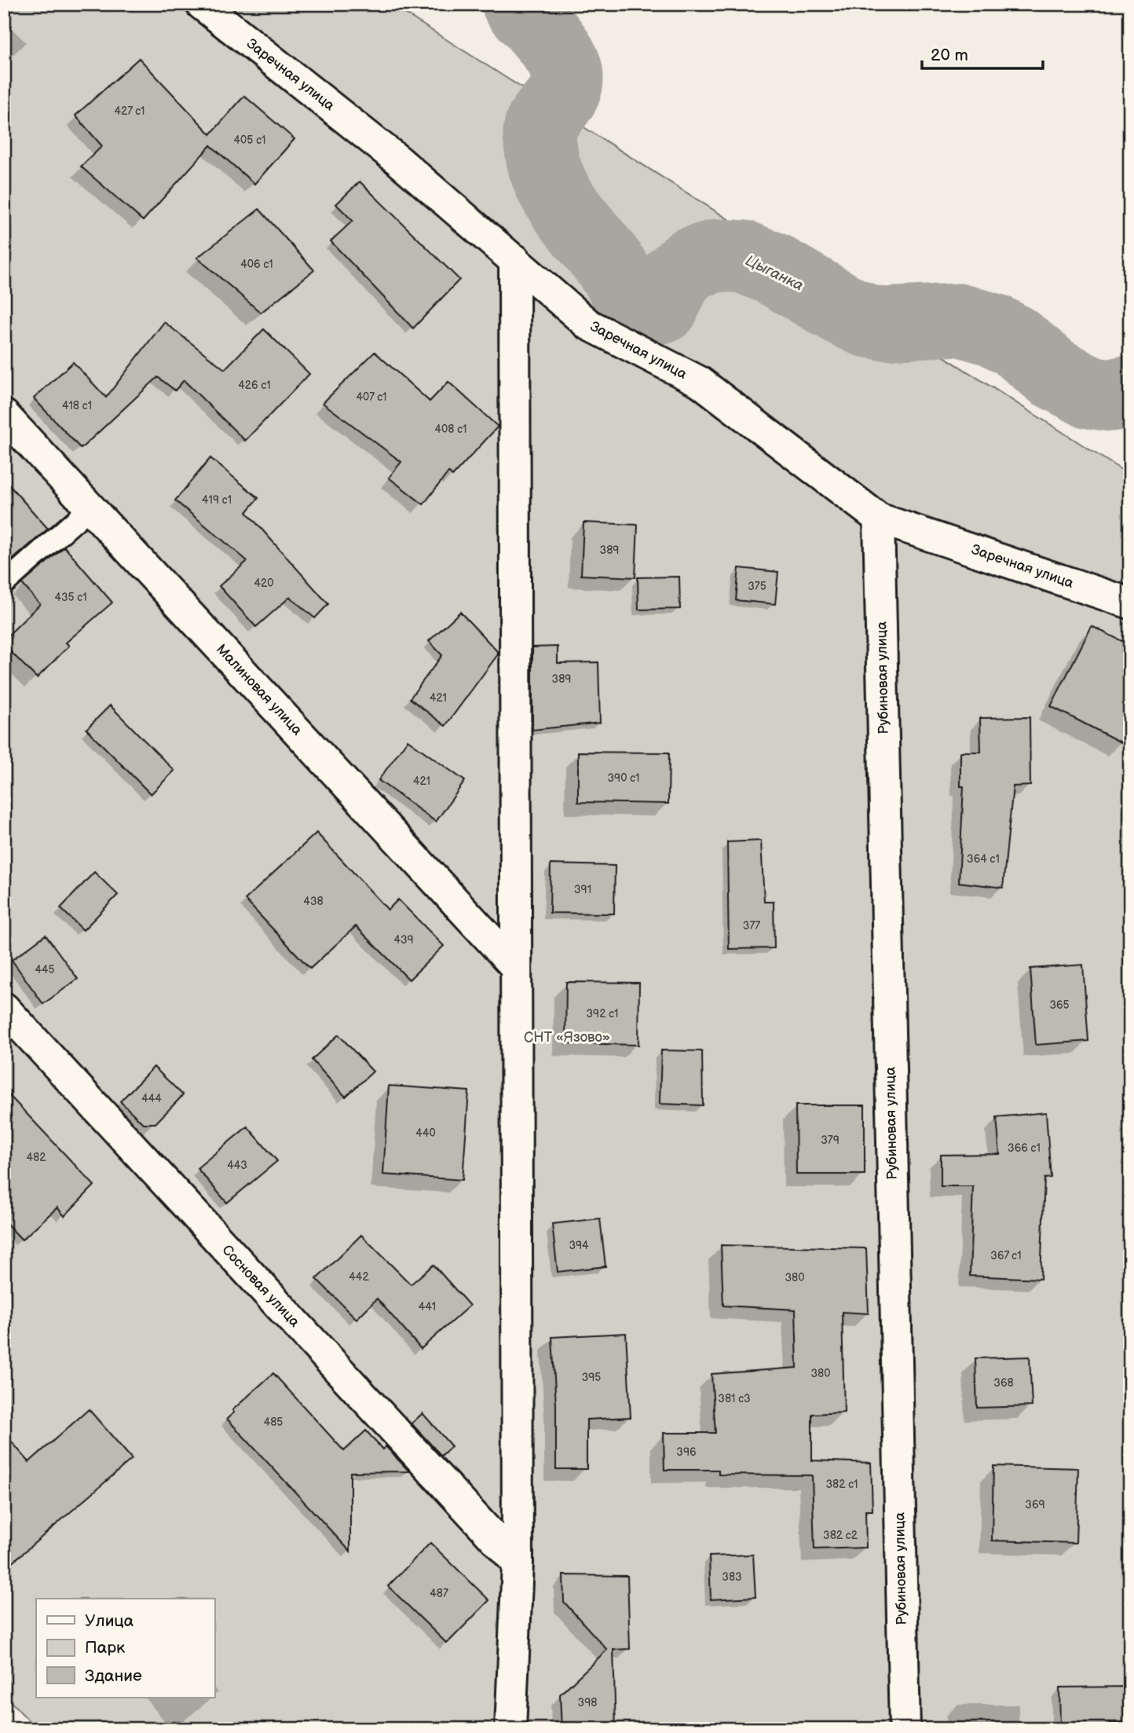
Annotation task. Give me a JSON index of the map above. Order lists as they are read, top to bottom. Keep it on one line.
{"streets":{"street":["Заречная улица","Рубиновая улица","Малиновая улица","Сосновая улица"]},"crossings":[["Заречная улица","Рубиновая улица"]],"water":["Цыганка"],"parks":["СНТ «Язово»"],"house_numbers":["427 с1","405 с1","406 с1","426 с1","407 с1","418 с1","408 с1","419 с1","389","420","375","435 с1","389","421","390 с1","421","364 с1","391","438","377","439","445","365","392 с1","444","440","379","366 с1","482","443","394","367 с1","442","380","441","380","395","368","381 с3","485","396","382 с1","369","382 с2","383","487","398"],"legend":["Улица","Парк","Здание"],"scale_bar":"20 m"}
